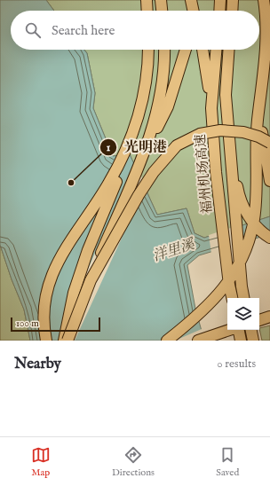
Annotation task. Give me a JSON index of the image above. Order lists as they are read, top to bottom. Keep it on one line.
{"streets":{"highway":["福州机场高速"]},"water":["洋里溪"],"places":["光明港"],"scale_bar":"100 m","page":{"search":"Search here","scale":"100 m","heading":["Nearby","0 results"],"nav":["Map","Directions","Saved"]}}
